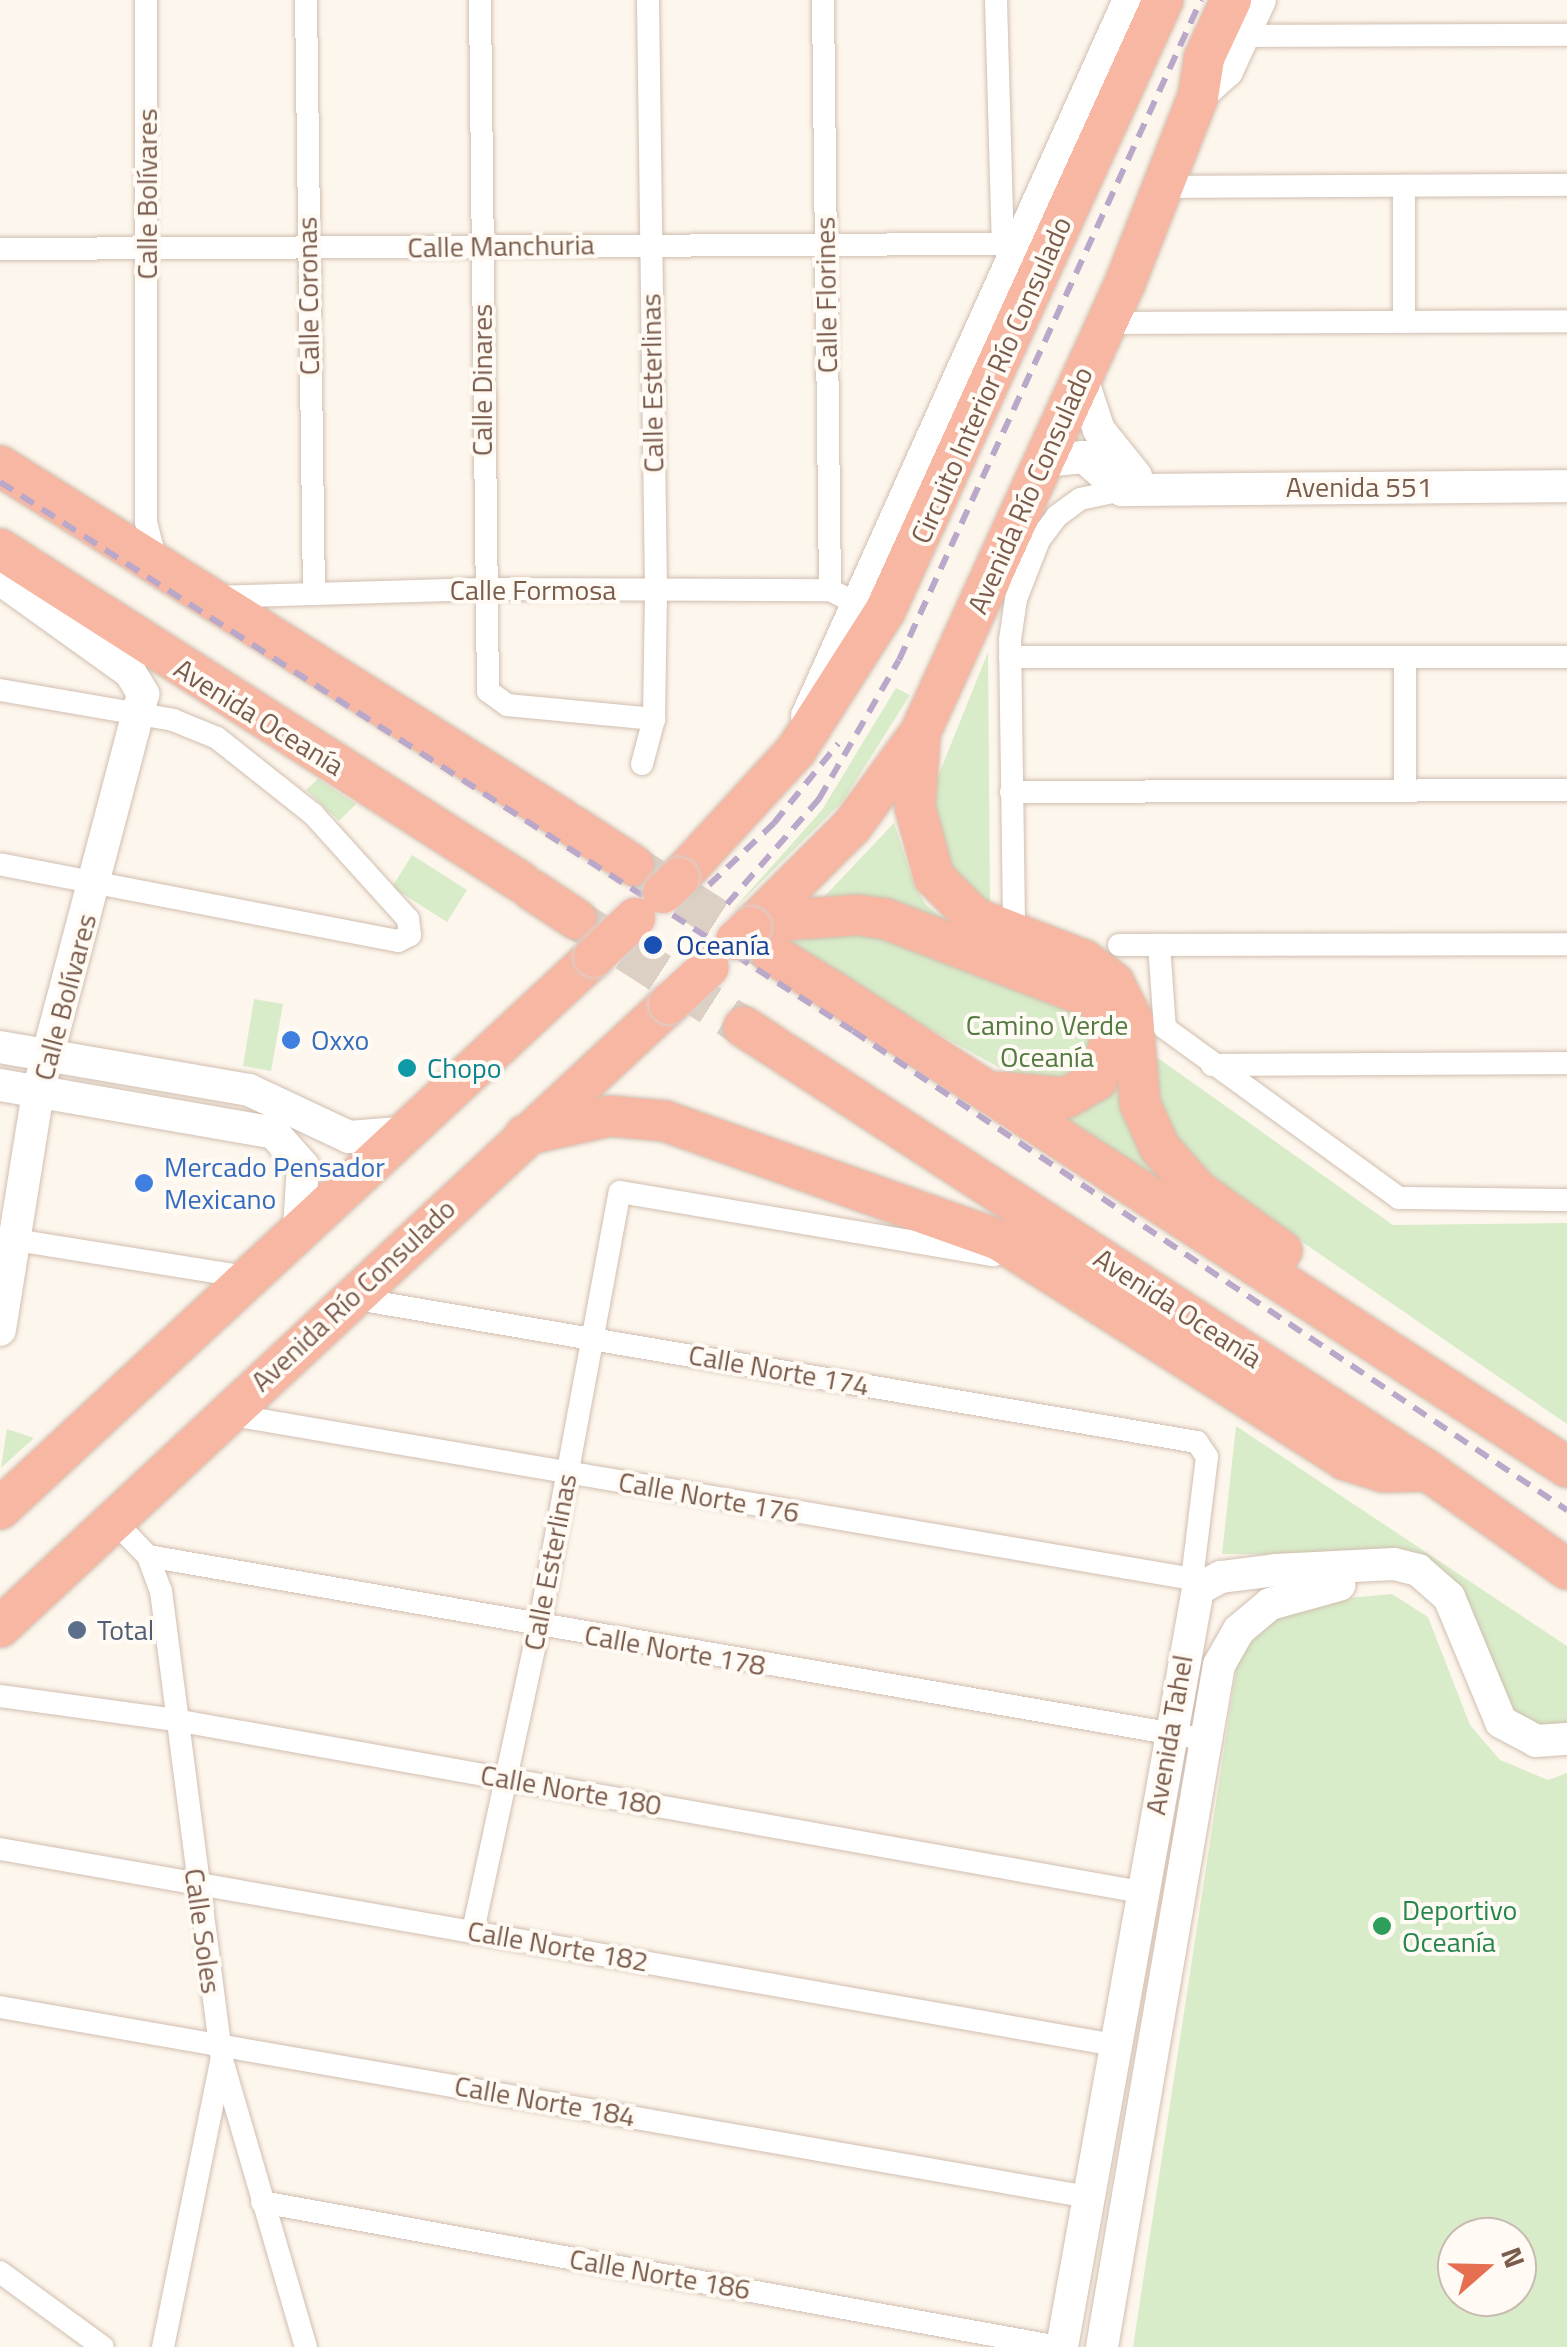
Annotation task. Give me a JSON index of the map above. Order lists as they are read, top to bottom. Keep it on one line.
{"streets":{"highway":["Circuito Interior Río Consulado","Avenida Río Consulado","Avenida Oceanía"],"street":["Calle Bolívares","Calle Manchuria","Calle Florines","Calle Coronas","Calle Dinares","Calle Esterlinas","Avenida 551","Calle Formosa","Calle Norte 174","Calle Norte 176","Calle Norte 178","Avenida Tahel","Calle Norte 180","Calle Soles","Calle Norte 182","Calle Norte 184","Calle Norte 186"]},"crossings":[["Calle Bolívares","Calle Manchuria"],["Calle Bolívares","Avenida Oceanía"],["Calle Manchuria","Calle Florines"],["Calle Manchuria","Calle Coronas"],["Calle Manchuria","Calle Dinares"],["Calle Manchuria","Calle Esterlinas"],["Calle Florines","Calle Formosa"],["Calle Coronas","Calle Formosa"],["Calle Dinares","Calle Esterlinas"],["Calle Dinares","Calle Formosa"],["Calle Esterlinas","Calle Formosa"],["Calle Esterlinas","Calle Norte 174"],["Calle Esterlinas","Calle Norte 176"],["Calle Esterlinas","Calle Norte 178"],["Calle Esterlinas","Calle Norte 180"],["Calle Esterlinas","Calle Norte 182"],["Avenida Río Consulado","Calle Norte 174"],["Avenida Río Consulado","Calle Norte 176"],["Avenida Río Consulado","Calle Soles"],["Calle Norte 174","Avenida Tahel"],["Calle Norte 176","Avenida Tahel"],["Calle Norte 178","Avenida Tahel"],["Calle Norte 178","Calle Soles"],["Avenida Tahel","Calle Norte 180"],["Avenida Tahel","Calle Norte 182"],["Avenida Tahel","Calle Norte 184"],["Avenida Tahel","Calle Norte 186"],["Calle Norte 180","Calle Soles"],["Calle Soles","Calle Norte 182"],["Calle Soles","Calle Norte 184"],["Calle Soles","Calle Norte 186"]],"parks":["Camino Verde Oceanía"],"places":["Oceanía","Oxxo","Chopo","Mercado Pensador Mexicano","Total","Deportivo Oceanía"],"north":"right"}
